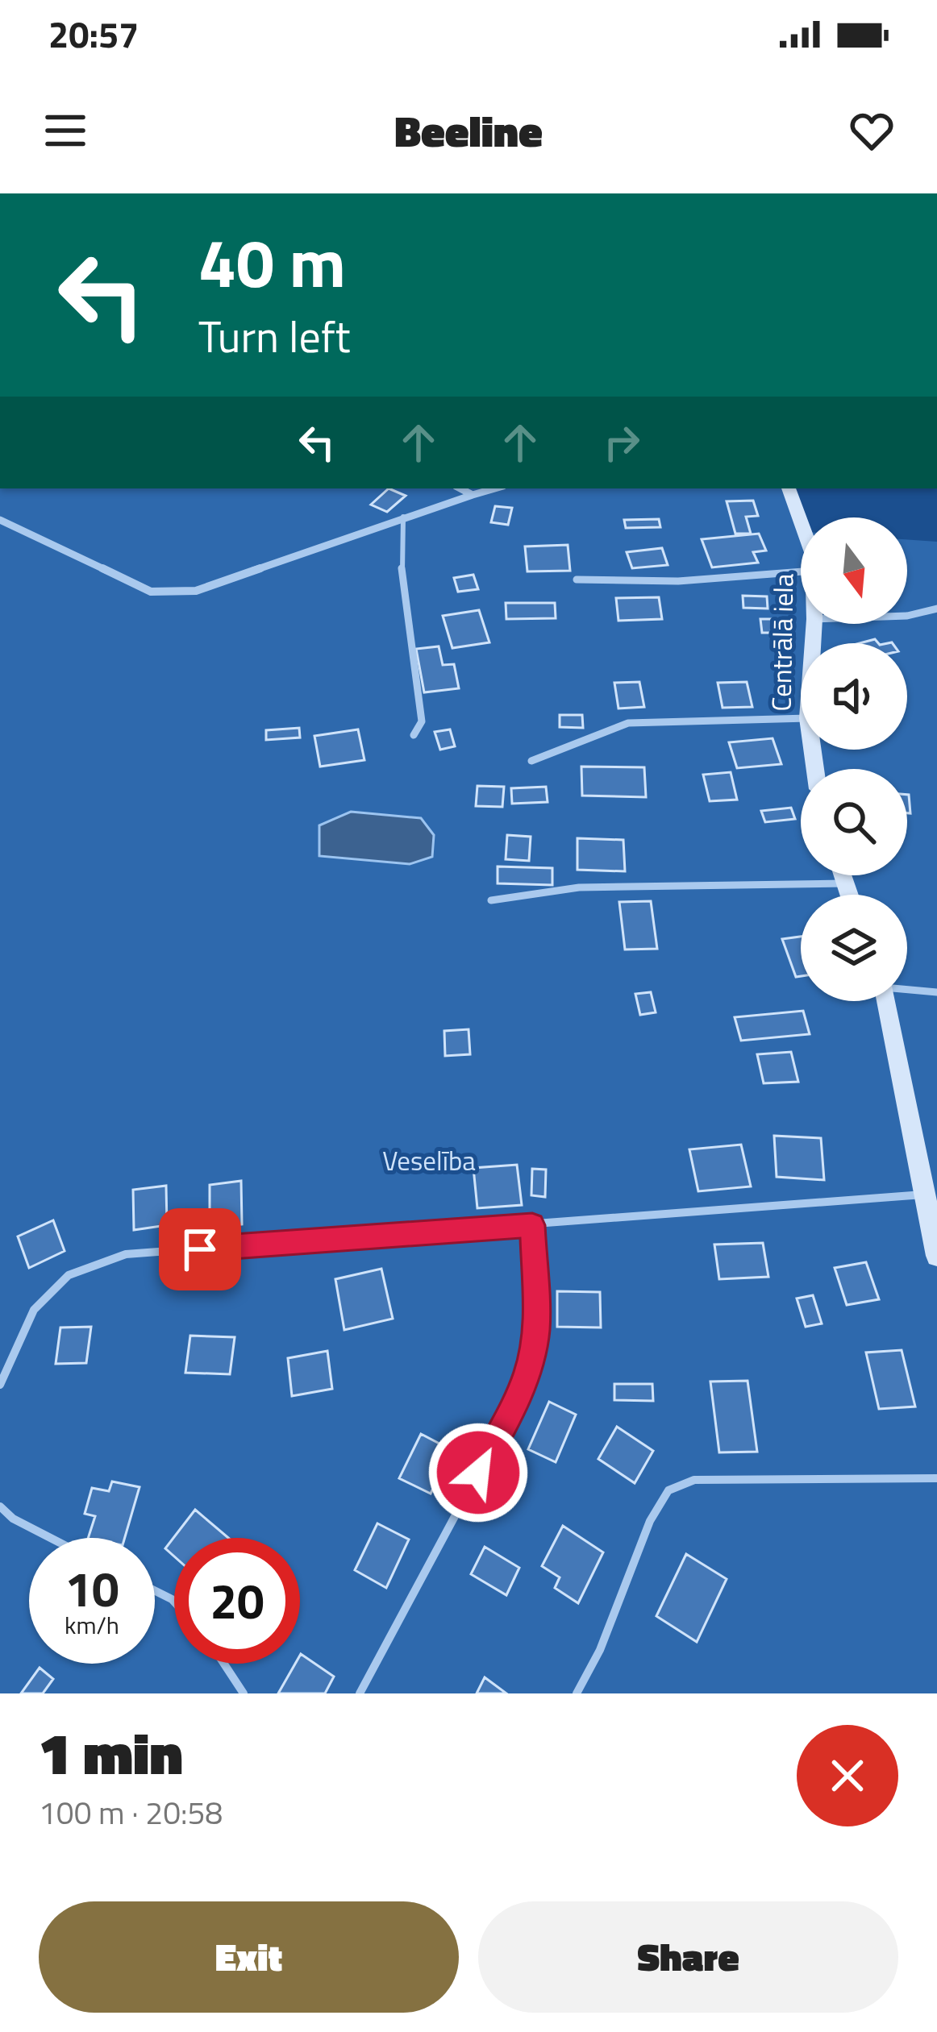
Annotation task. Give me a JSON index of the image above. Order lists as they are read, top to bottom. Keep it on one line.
{"streets":{"street":["Centrālā iela"]},"parks":["Veselība"],"north":"bottom","page":{"status":"20:57","header":"Beeline","turn":["40 m","Turn left"],"speed":"10 km/h","limit":"20","heading":["1 min","100 m · 20:58"],"buttons":["Exit","Share"]}}
